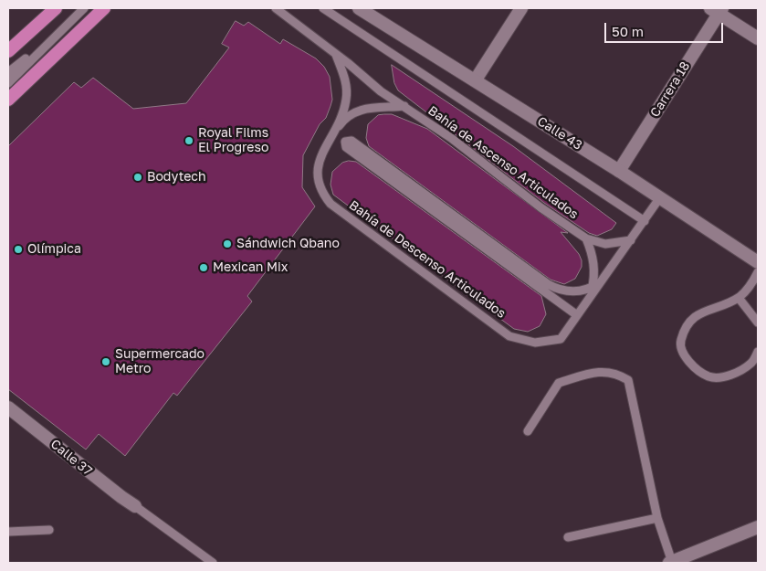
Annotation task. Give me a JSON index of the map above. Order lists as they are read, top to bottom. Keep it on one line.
{"streets":{"street":["Carrera 18","Calle 43","Calle 37"],"lane":["Bahía de Ascenso Articulados","Bahía de Descenso Articulados"]},"crossings":[["Carrera 18","Calle 43"]],"places":["Royal Films El Progreso","Bodytech","Sándwich Qbano","Olímpica","Mexican Mix","Supermercado Metro"],"scale_bar":"50 m"}
